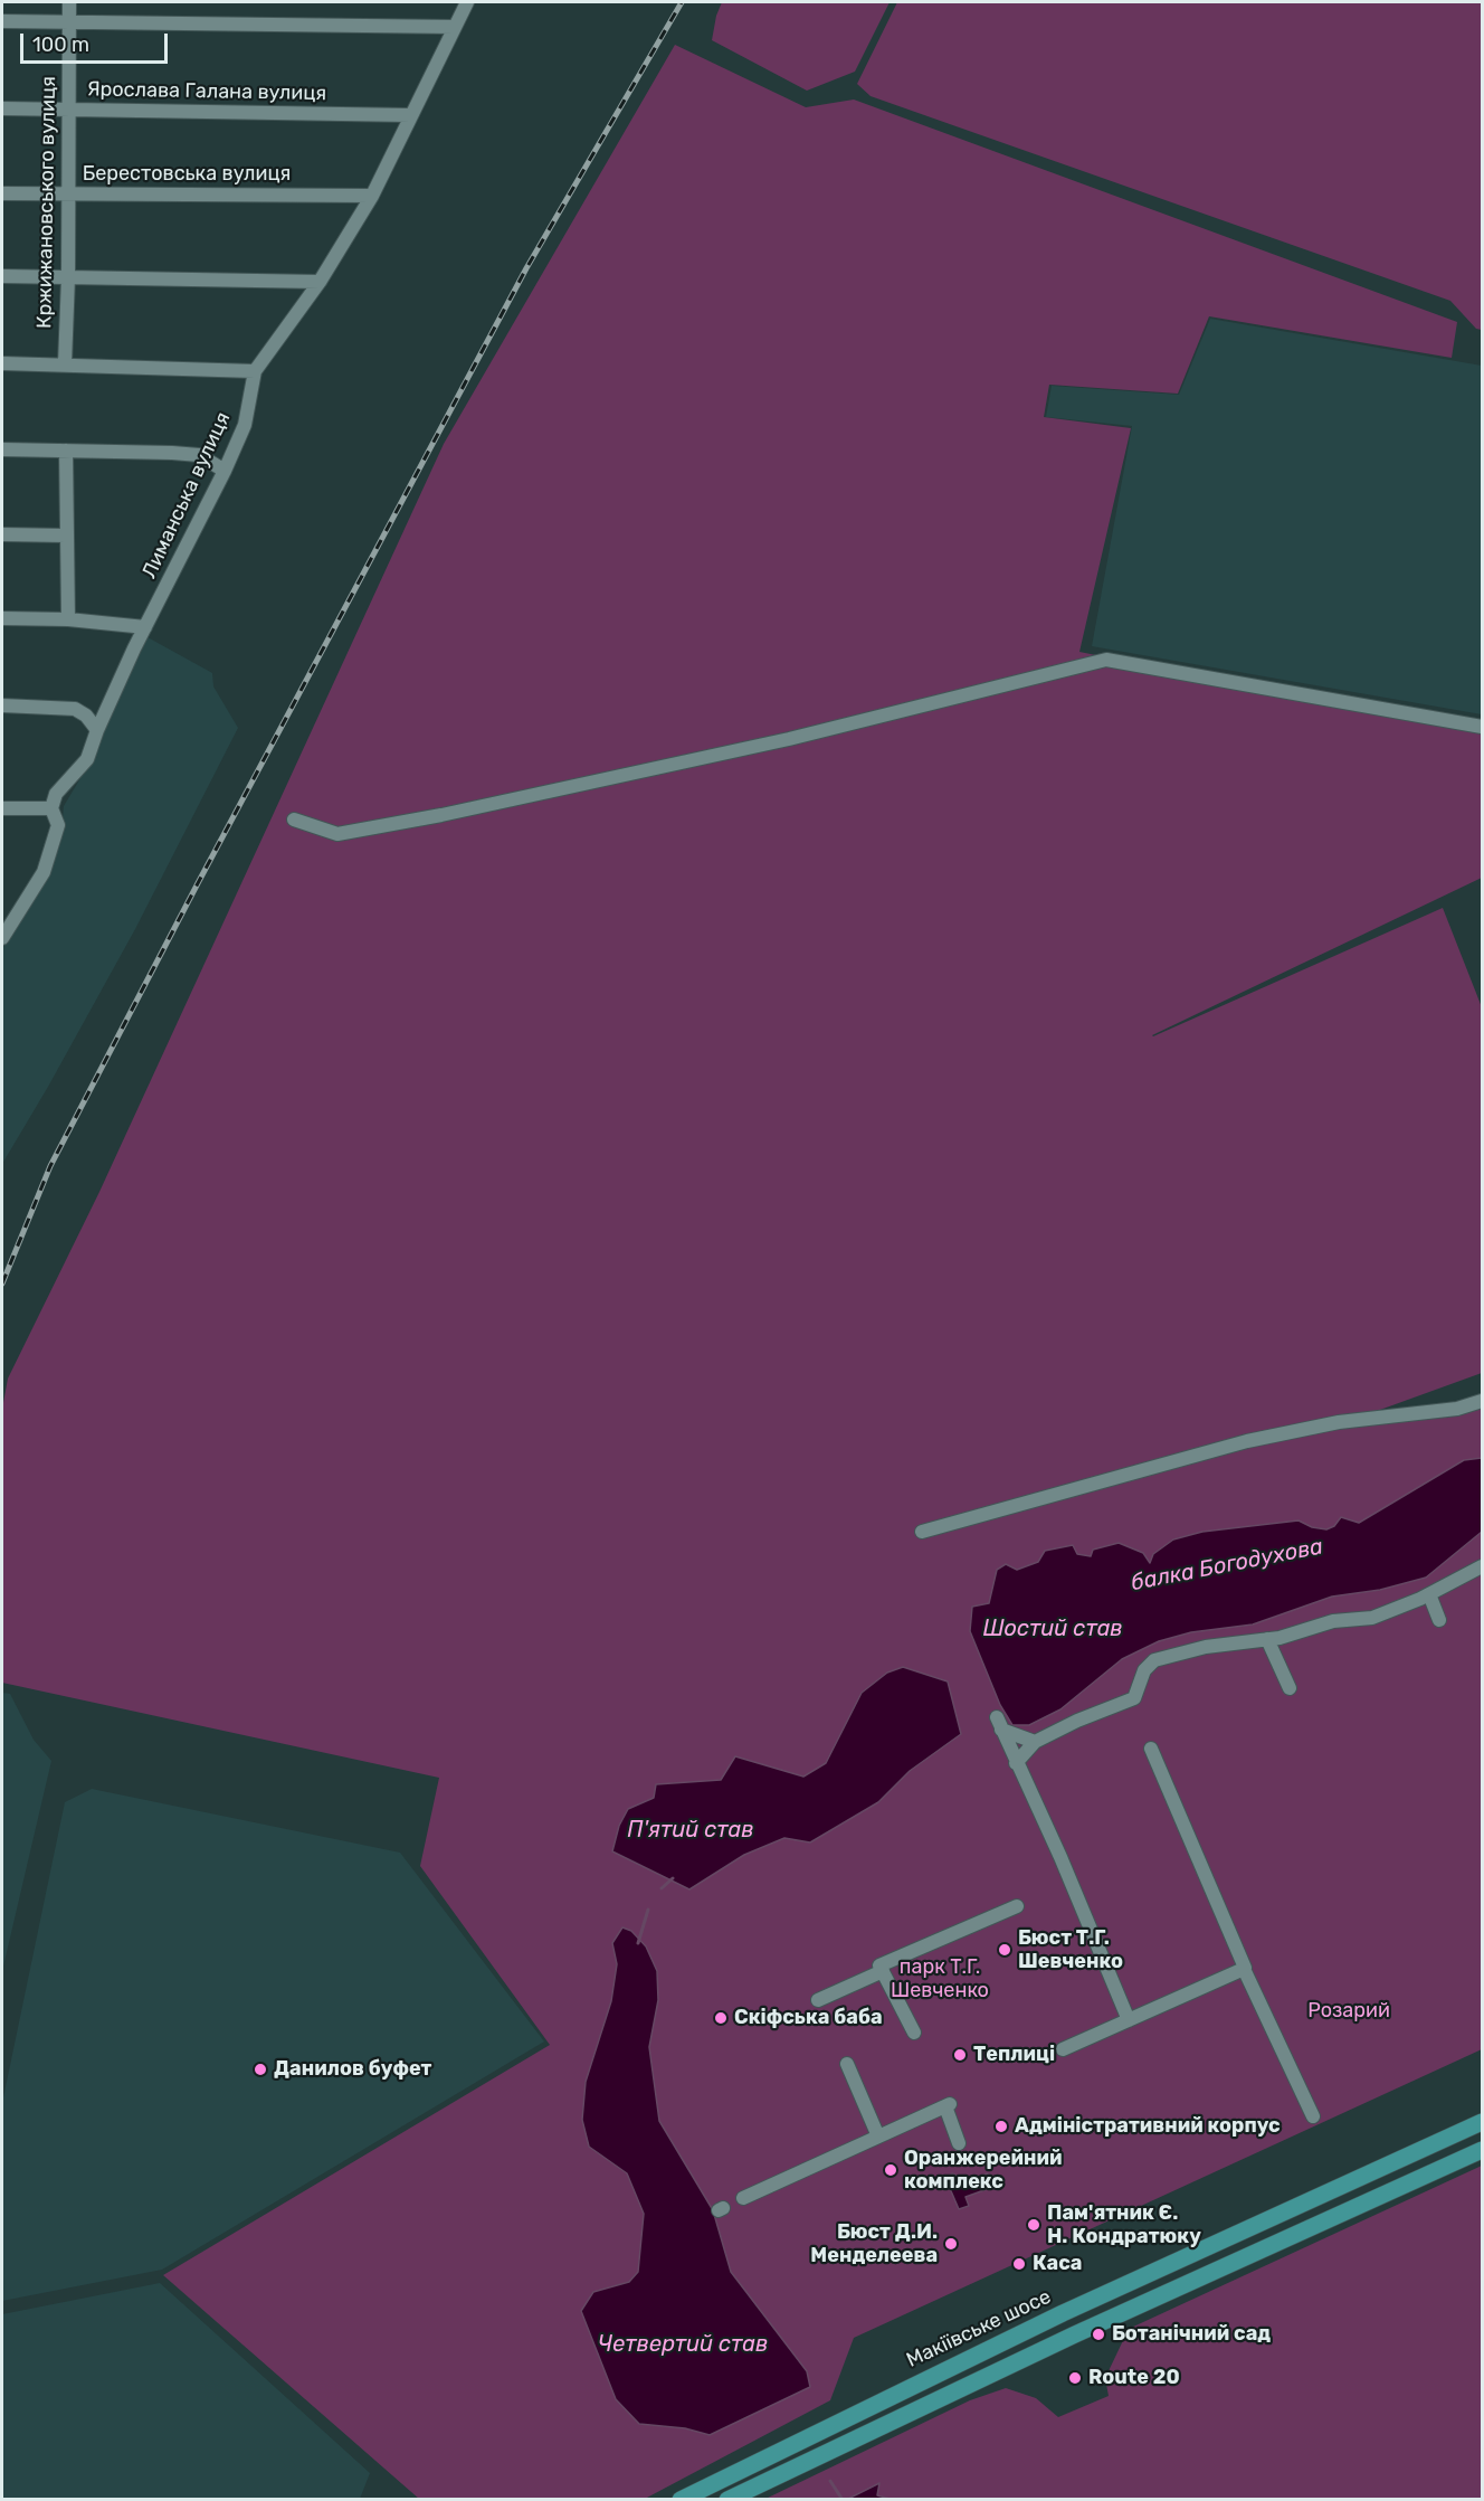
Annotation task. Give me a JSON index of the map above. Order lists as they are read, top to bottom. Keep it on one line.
{"streets":{"main road":["Макіївське шосе"],"street":["Ярослава Галана вулиця","Берестовська вулиця","Кржижановського вулиця","Лиманська вулиця"]},"crossings":[["Ярослава Галана вулиця","Кржижановського вулиця"],["Ярослава Галана вулиця","Лиманська вулиця"],["Берестовська вулиця","Кржижановського вулиця"],["Берестовська вулиця","Лиманська вулиця"]],"water":["балка Богодухова","Шостий став","П'ятий став","Четвертий став"],"parks":["парк Т.Г. Шевченко","Розарий"],"places":["Бюст Т.Г. Шевченко","Скіфська баба","Теплиці","Данилов буфет","Адміністративний корпус","Оранжерейний комплекс","Пам'ятник Є. Н. Кондратюку","Бюст Д.И. Менделеева","Каса","Ботанічний сад","Route 20"],"scale_bar":"100 m"}
